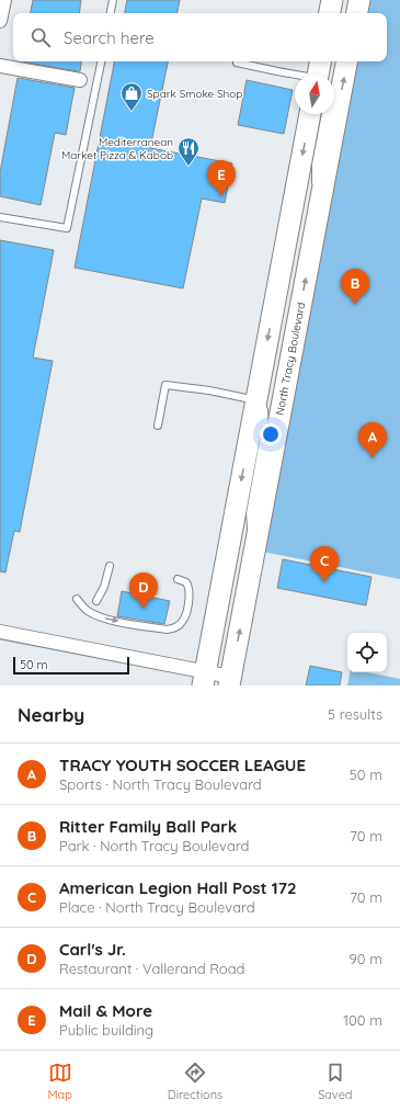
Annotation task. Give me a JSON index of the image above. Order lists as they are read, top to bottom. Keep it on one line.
{"streets":{"main road":["North Tracy Boulevard"]},"places":{"shop":["Spark Smoke Shop"],"restaurant":["Mediterranean Market Pizza & Kabob"]},"scale_bar":"50 m","north":"top","page":{"search":"Search here","pins":["E","B","A","C","D"],"scale":"50 m","heading":["Nearby","5 results"],"list":[{"mark":"A","name":"TRACY YOUTH SOCCER LEAGUE","note":"Sports · North Tracy Boulevard","value":"50 m"},{"mark":"B","name":"Ritter Family Ball Park","note":"Park · North Tracy Boulevard","value":"70 m"},{"mark":"C","name":"American Legion Hall Post 172","note":"Place · North Tracy Boulevard","value":"70 m"},{"mark":"D","name":"Carl's Jr.","note":"Restaurant · Vallerand Road","value":"90 m"},{"mark":"E","name":"Mail & More","note":"Public building","value":"100 m"}],"nav":["Map","Directions","Saved"]}}
